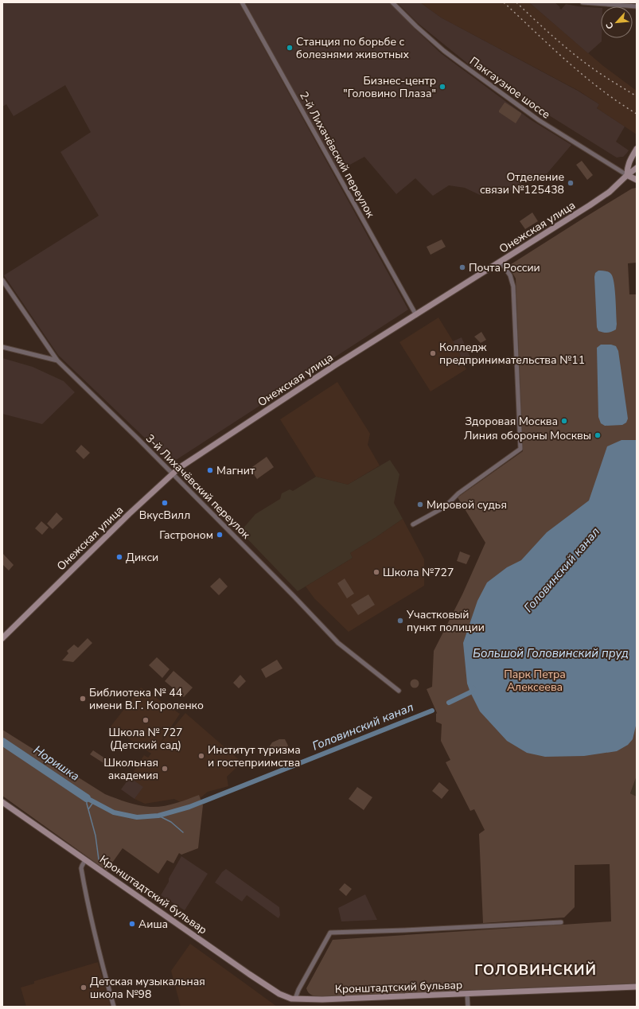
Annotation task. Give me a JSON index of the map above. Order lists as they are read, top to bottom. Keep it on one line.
{"streets":{"main road":["Онежская улица","Кронштадтский бульвар"],"street":["Пакгаузное шоссе","2-й Лихачёвский переулок","3-й Лихачёвский переулок"]},"crossings":[["Пакгаузное шоссе","Онежская улица"],["2-й Лихачёвский переулок","Онежская улица"],["Онежская улица","3-й Лихачёвский переулок"]],"districts":["ГОЛОВИНСКИЙ"],"water":["Головинский канал","Большой Головинский пруд","Норишка"],"parks":["Парк Петра Алексеева"],"places":["Станция по борьбе с болезнями животных","Бизнес-центр \"Головино Плаза\"","Отделение связи №125438","Почта России","Колледж предпринимательства №11","Здоровая Москва","Линия обороны Москвы","Магнит","ВкусВилл","Мировой судья","Гастроном","Дикси","Школа №727","Участковый пункт полиции","Библиотека № 44 имени В.Г. Короленко","Школа № 727 (Детский сад)","Институт туризма и гостеприимства","Школьная академия","Аиша","Детская музыкальная школа №98"],"north":"bottom left"}
